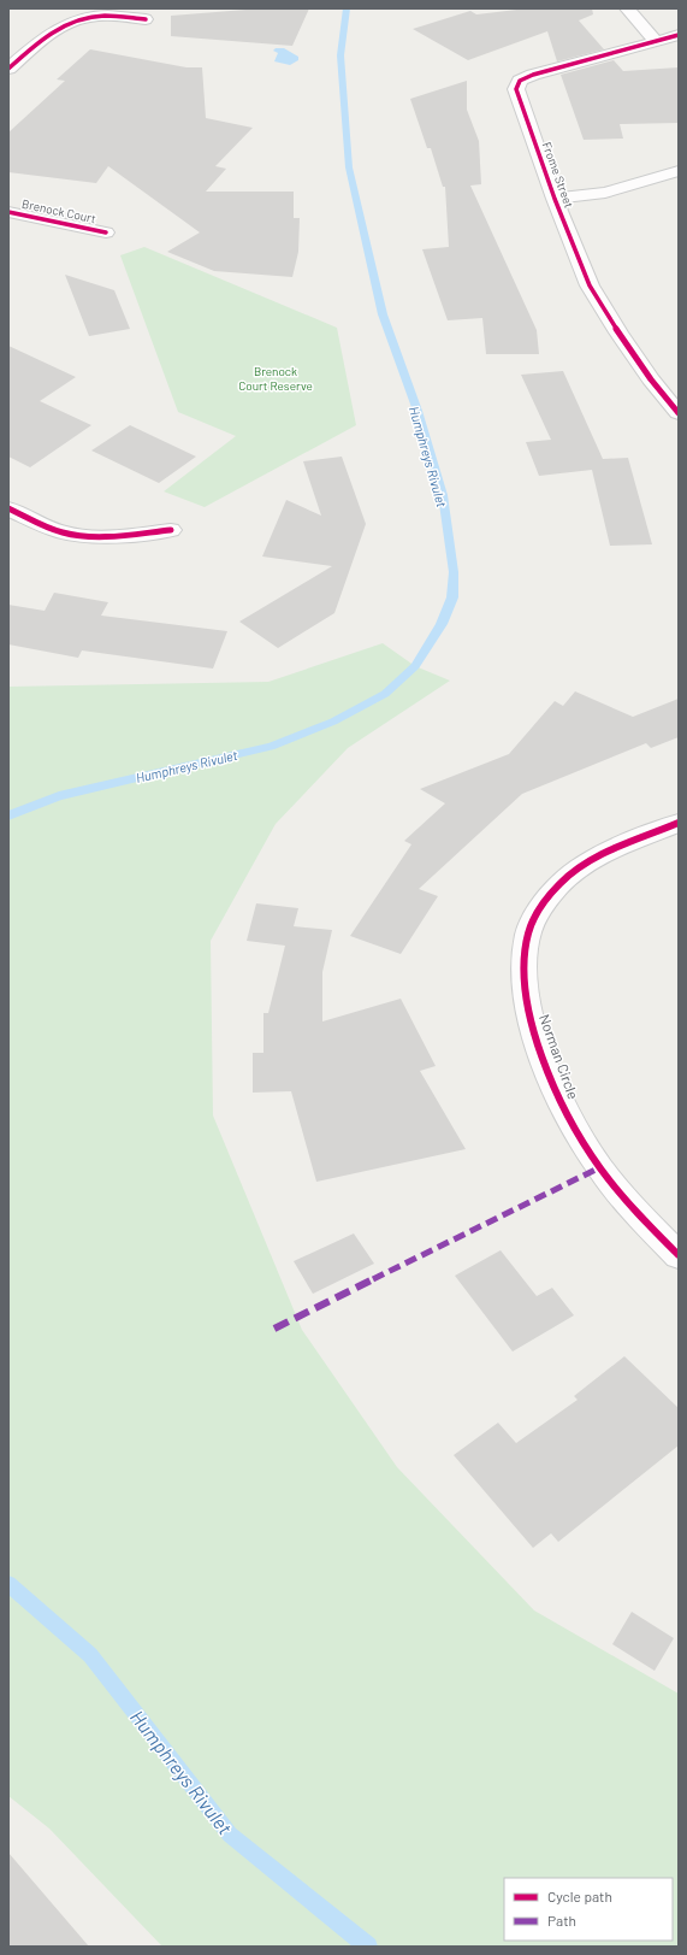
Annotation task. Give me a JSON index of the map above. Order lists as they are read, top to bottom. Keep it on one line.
{"streets":{"street":["Frome Street","Brenock Court","Norman Circle"]},"water":["Humphreys Rivulet"],"parks":["Brenock Court Reserve"],"legend":["Cycle path","Path"]}
